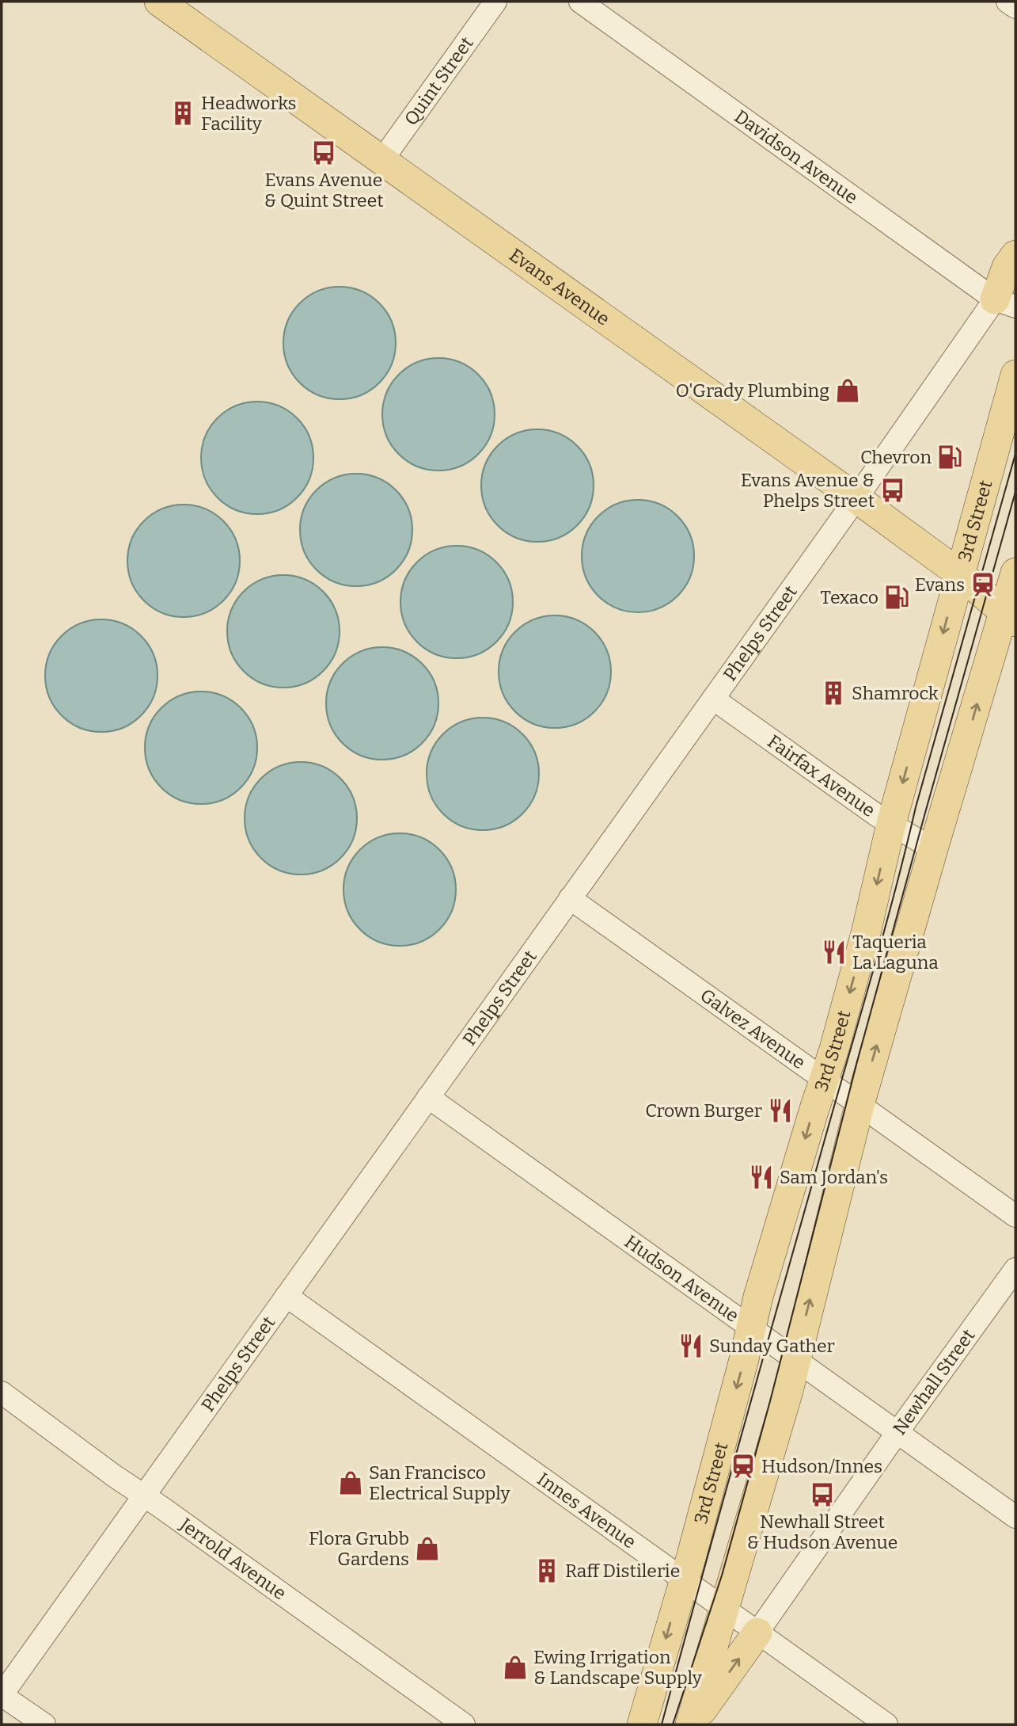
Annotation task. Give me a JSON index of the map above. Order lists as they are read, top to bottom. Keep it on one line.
{"streets":{"main road":["Evans Avenue","3rd Street"],"street":["Quint Street","Davidson Avenue","Phelps Street","Fairfax Avenue","Galvez Avenue","Hudson Avenue","Newhall Street","Innes Avenue","Jerrold Avenue"]},"crossings":[["Quint Street","Evans Avenue"],["Davidson Avenue","Phelps Street"],["Evans Avenue","3rd Street"],["Evans Avenue","Phelps Street"],["3rd Street","Fairfax Avenue"],["3rd Street","Galvez Avenue"],["3rd Street","Hudson Avenue"],["3rd Street","Innes Avenue"],["Phelps Street","Fairfax Avenue"],["Phelps Street","Galvez Avenue"],["Phelps Street","Hudson Avenue"],["Phelps Street","Innes Avenue"],["Phelps Street","Jerrold Avenue"],["Hudson Avenue","Newhall Street"],["Newhall Street","Innes Avenue"]],"places":{"building":["Headworks Facility","Shamrock","Raff Distilerie"],"bus stop":["Evans Avenue & Quint Street","Evans Avenue & Phelps Street","Newhall Street & Hudson Avenue"],"shop":["O'Grady Plumbing","San Francisco Electrical Supply","Flora Grubb Gardens","Ewing Irrigation & Landscape Supply"],"fuel station":["Chevron","Texaco"],"station":["Evans","Hudson/Innes"],"restaurant":["Taqueria La Laguna","Crown Burger","Sam Jordan's","Sunday Gather"]}}
